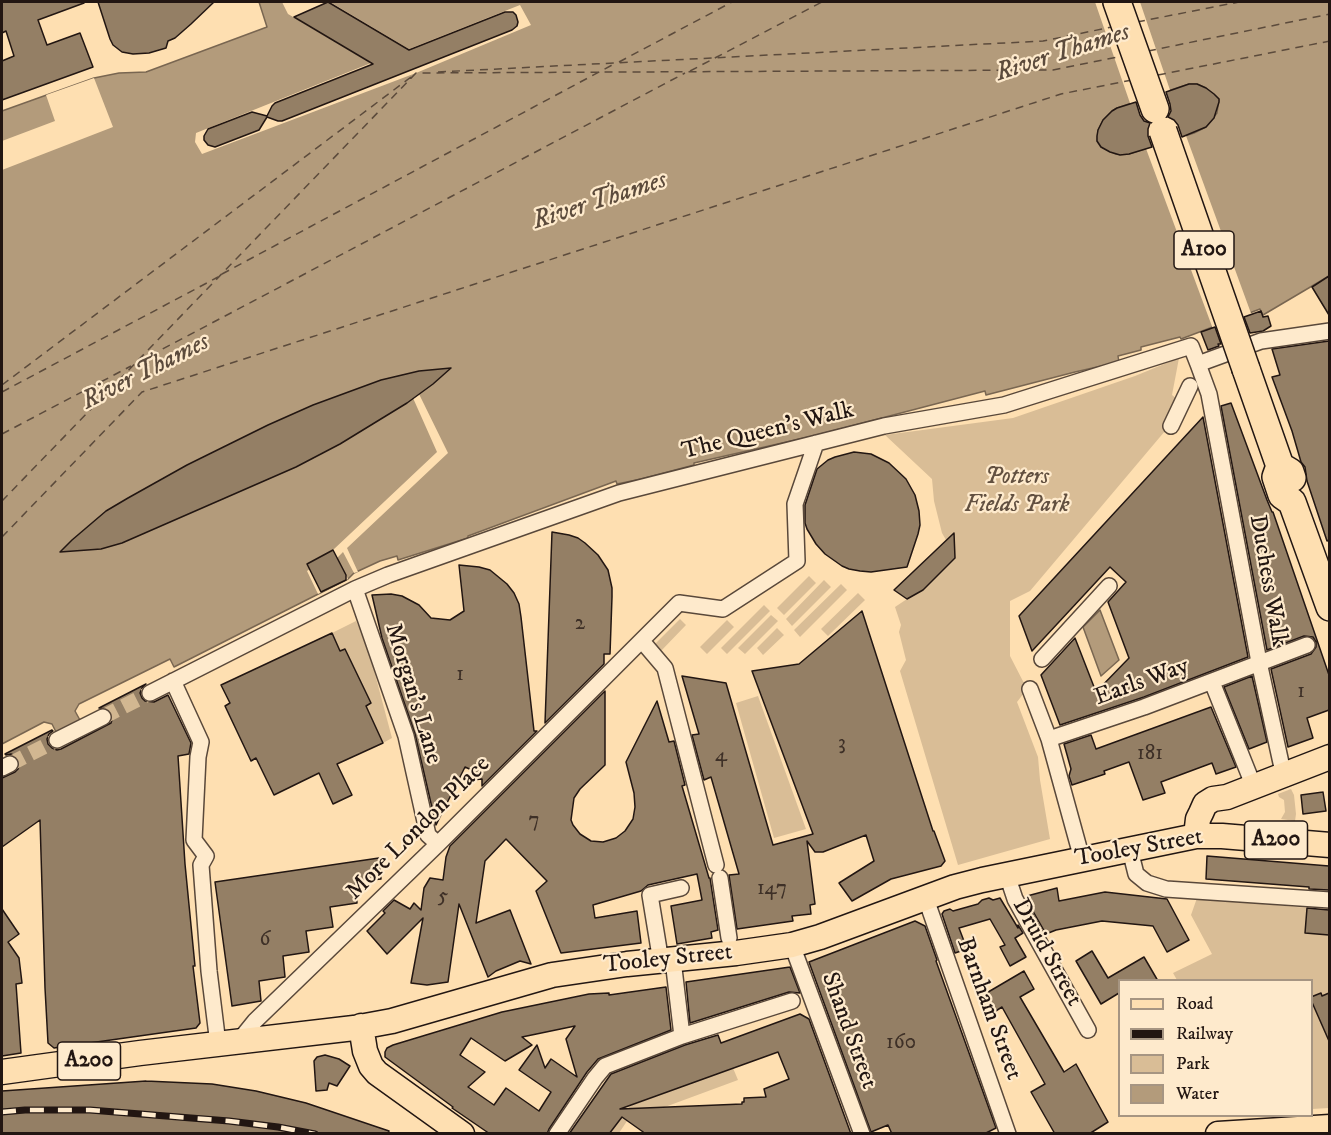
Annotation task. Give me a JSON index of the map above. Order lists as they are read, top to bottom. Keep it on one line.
{"streets":{"highway":["A100"],"main road":["A200","Tooley Street"],"street":["The Queen's Walk","Duchess Walk","Earls Way","Morgan's Lane","More London Place","Druid Street","Barnham Street","Shand Street"]},"crossings":[["The Queen's Walk","Duchess Walk"],["The Queen's Walk","Morgan's Lane"],["The Queen's Walk","More London Place"],["Duchess Walk","A200"],["Earls Way","A200"],["Morgan's Lane","More London Place"],["More London Place","Tooley Street"],["A200","Tooley Street"],["Tooley Street","Druid Street"],["Tooley Street","Barnham Street"],["Tooley Street","Shand Street"]],"water":["River Thames"],"parks":["Potters Fields Park"],"house_numbers":["2","1","1","3","181","4","7","147","5","6","160"],"legend":["Road","Railway","Park","Water"]}
